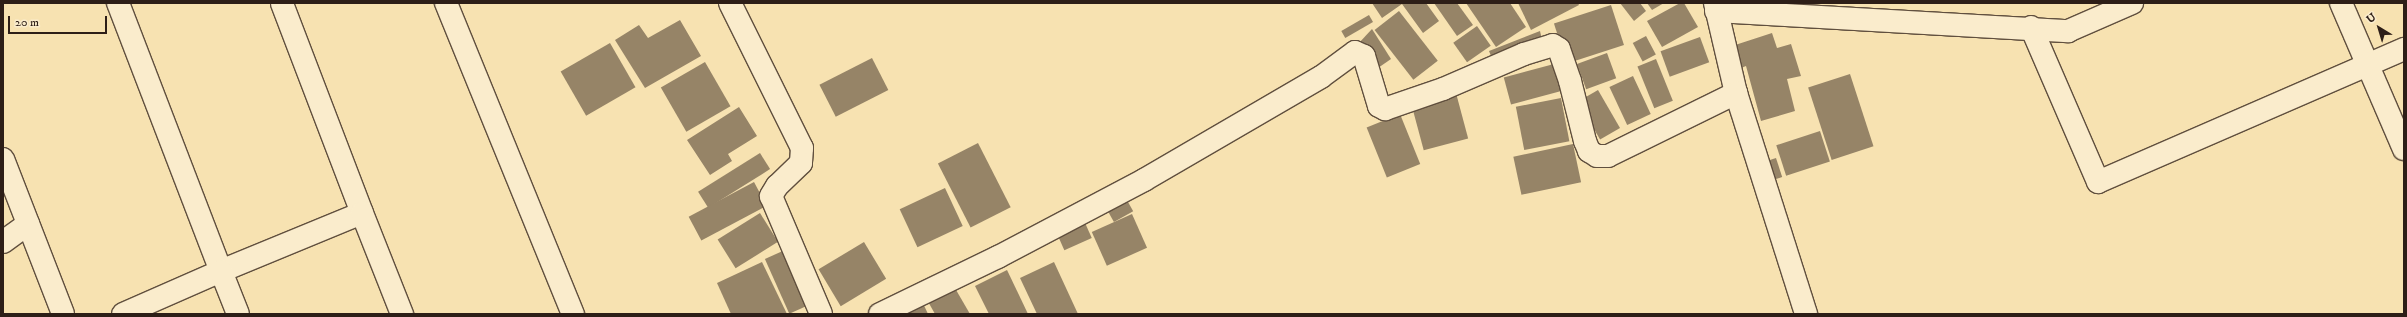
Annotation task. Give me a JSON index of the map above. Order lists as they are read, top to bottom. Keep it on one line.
{"scale_bar":"20 m","north":"top left"}
